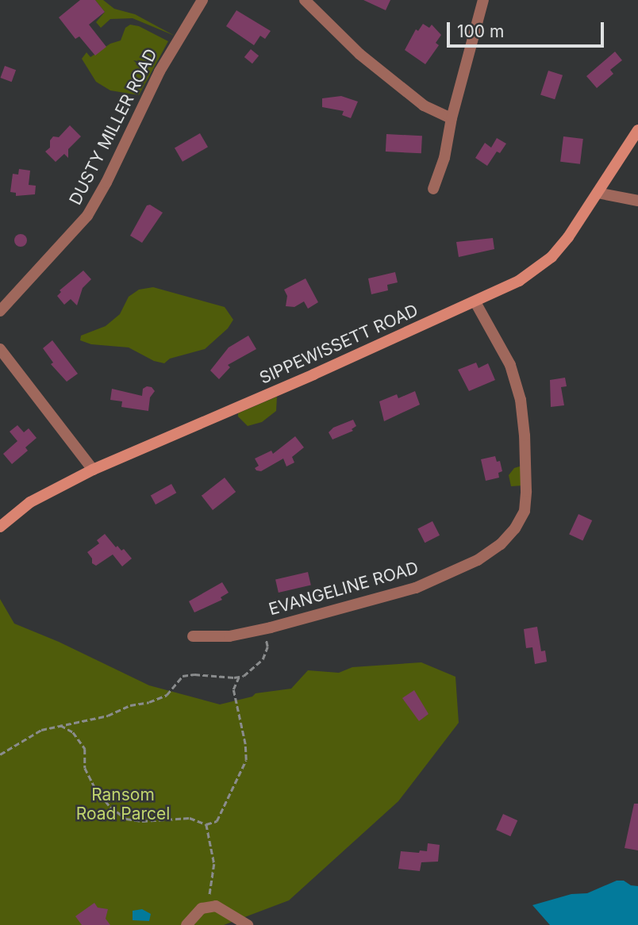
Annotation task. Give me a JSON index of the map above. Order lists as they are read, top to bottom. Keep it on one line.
{"streets":{"main road":["SIPPEWISSETT ROAD"],"street":["DUSTY MILLER ROAD","EVANGELINE ROAD"]},"crossings":[["SIPPEWISSETT ROAD","EVANGELINE ROAD"]],"parks":["Ransom Road Parcel"],"scale_bar":"100 m"}
